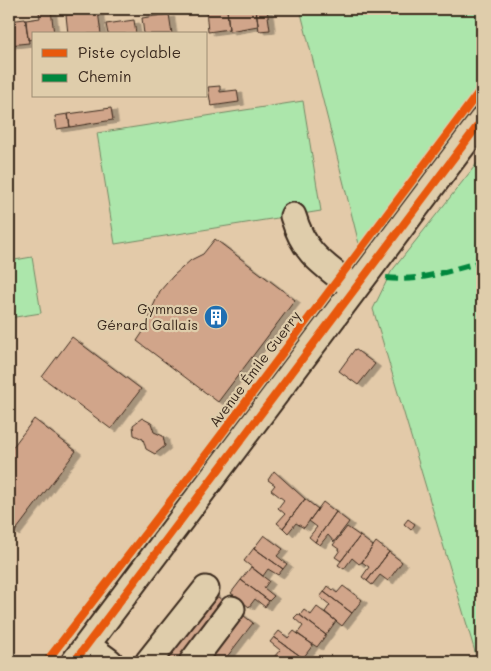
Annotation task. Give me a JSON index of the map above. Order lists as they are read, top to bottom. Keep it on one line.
{"streets":{"cycle path":["Avenue Émile Guerry"]},"places":{"building":["Gymnase Gérard Gallais"]},"legend":["Piste cyclable","Chemin"]}
